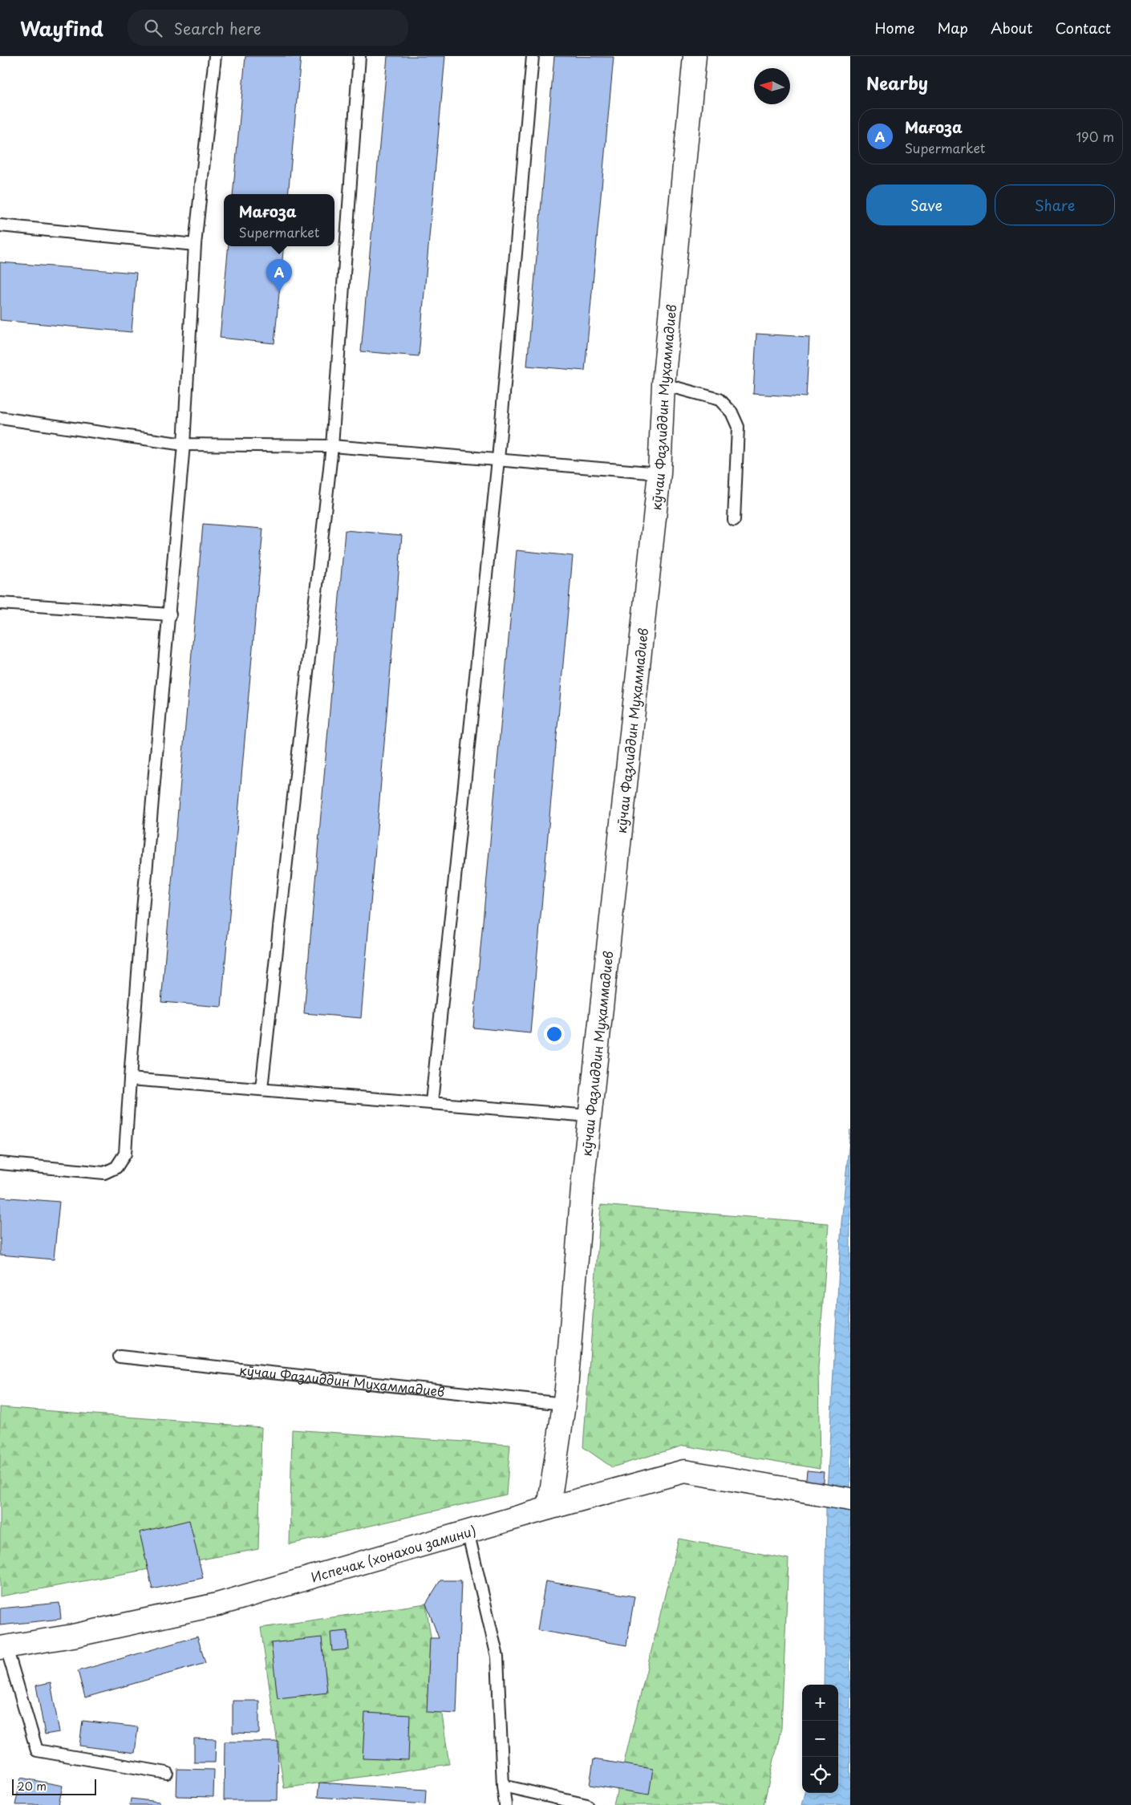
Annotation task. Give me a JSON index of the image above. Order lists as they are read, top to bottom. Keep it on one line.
{"streets":{"street":["кӯчаи Фазлиддин Муҳаммадиев","Испечак (хонахои замини)"]},"crossings":[["кӯчаи Фазлиддин Муҳаммадиев","Испечак (хонахои замини)"]],"scale_bar":"20 m","north":"left","page":{"header":"Wayfind","search":"Search here","nav":["Home","Map","About","Contact"],"heading":"Nearby","list":[{"mark":"A","name":"Мағоза","note":"Supermarket","value":"190 m"}],"buttons":["Save","Share"],"popup":["Мағоза","Supermarket"],"pins":"A","map_buttons":["+","−"],"scale":"20 m"}}
